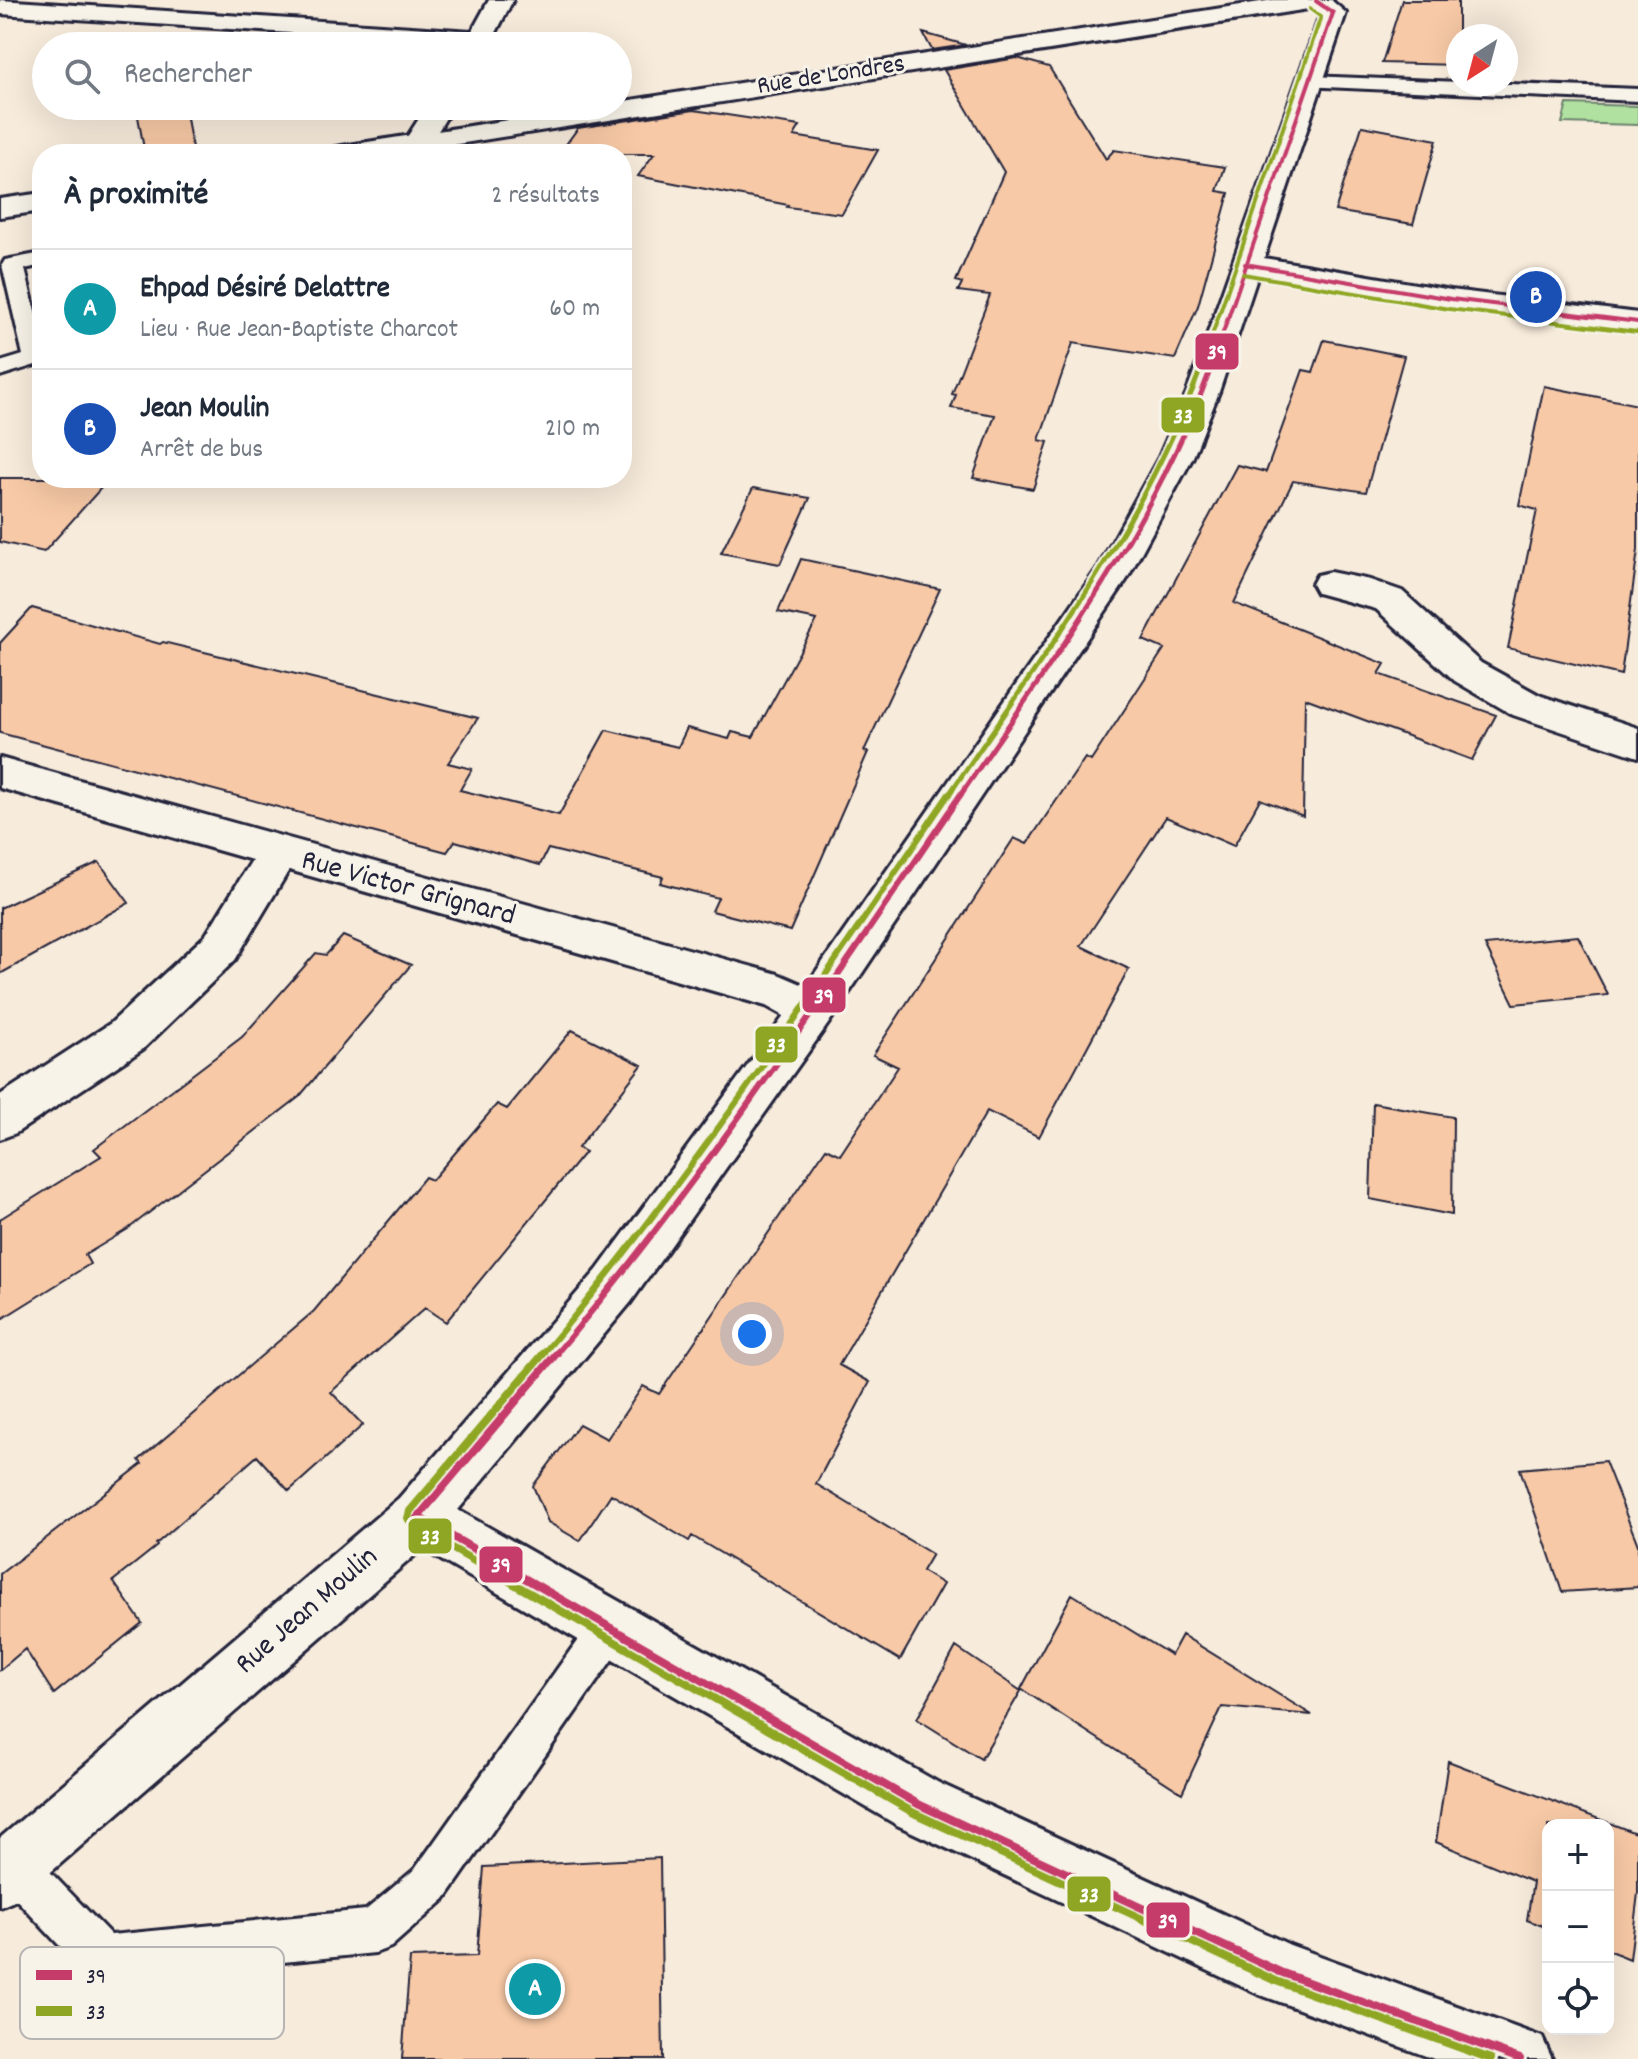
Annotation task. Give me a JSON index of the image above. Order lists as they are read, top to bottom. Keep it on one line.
{"streets":{"street":["Rue de Londres","Rue Victor Grignard","Rue Jean Moulin"]},"crossings":[["Rue de Londres","Rue Jean Moulin"],["Rue Victor Grignard","Rue Jean Moulin"]],"lines":["transit line 39","transit line 33"],"legend":["39","33"],"north":"bottom left","page":{"search":"Rechercher","heading":["À proximité","2 résultats"],"list":[{"mark":"A","name":"Ehpad Désiré Delattre","note":"Lieu · Rue Jean-Baptiste Charcot","value":"60 m"},{"mark":"B","name":"Jean Moulin","note":"Arrêt de bus","value":"210 m"}],"pins":["B","A"],"map_buttons":["+","−"]}}
